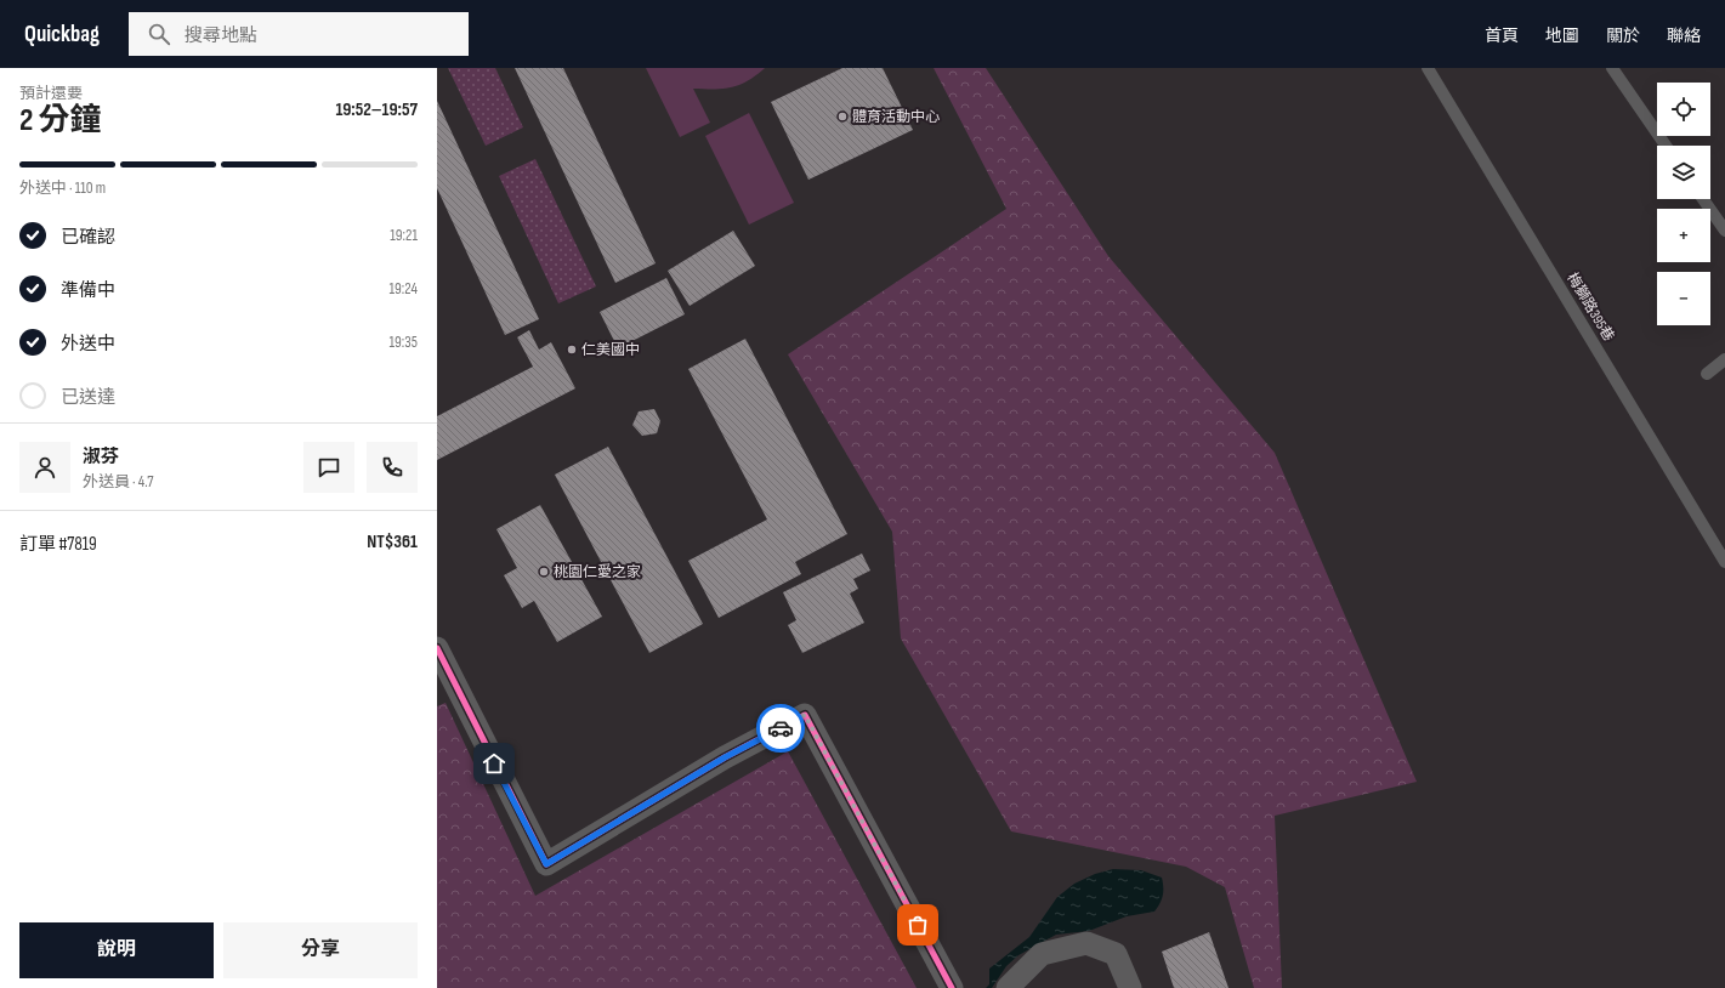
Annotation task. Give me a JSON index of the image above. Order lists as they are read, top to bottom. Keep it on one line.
{"streets":{"lane":["梅獅路395巷"]},"places":["體育活動中心","仁美國中","桃園仁愛之家"],"page":{"header":"Quickbag","search":"搜尋地點","nav":["首頁","地圖","關於","聯絡"],"heading":["2 分鐘","預計還要","19:52–19:57"],"panel":["淑芬","外送員 · 4.7","訂單 #7819","NT$361"],"map_buttons":["+","−"],"bar":"外送中 · 110 m","list":[["已確認","19:21"],["準備中","19:24"],["外送中","19:35"],"已送達"],"buttons":["說明","分享"]}}
